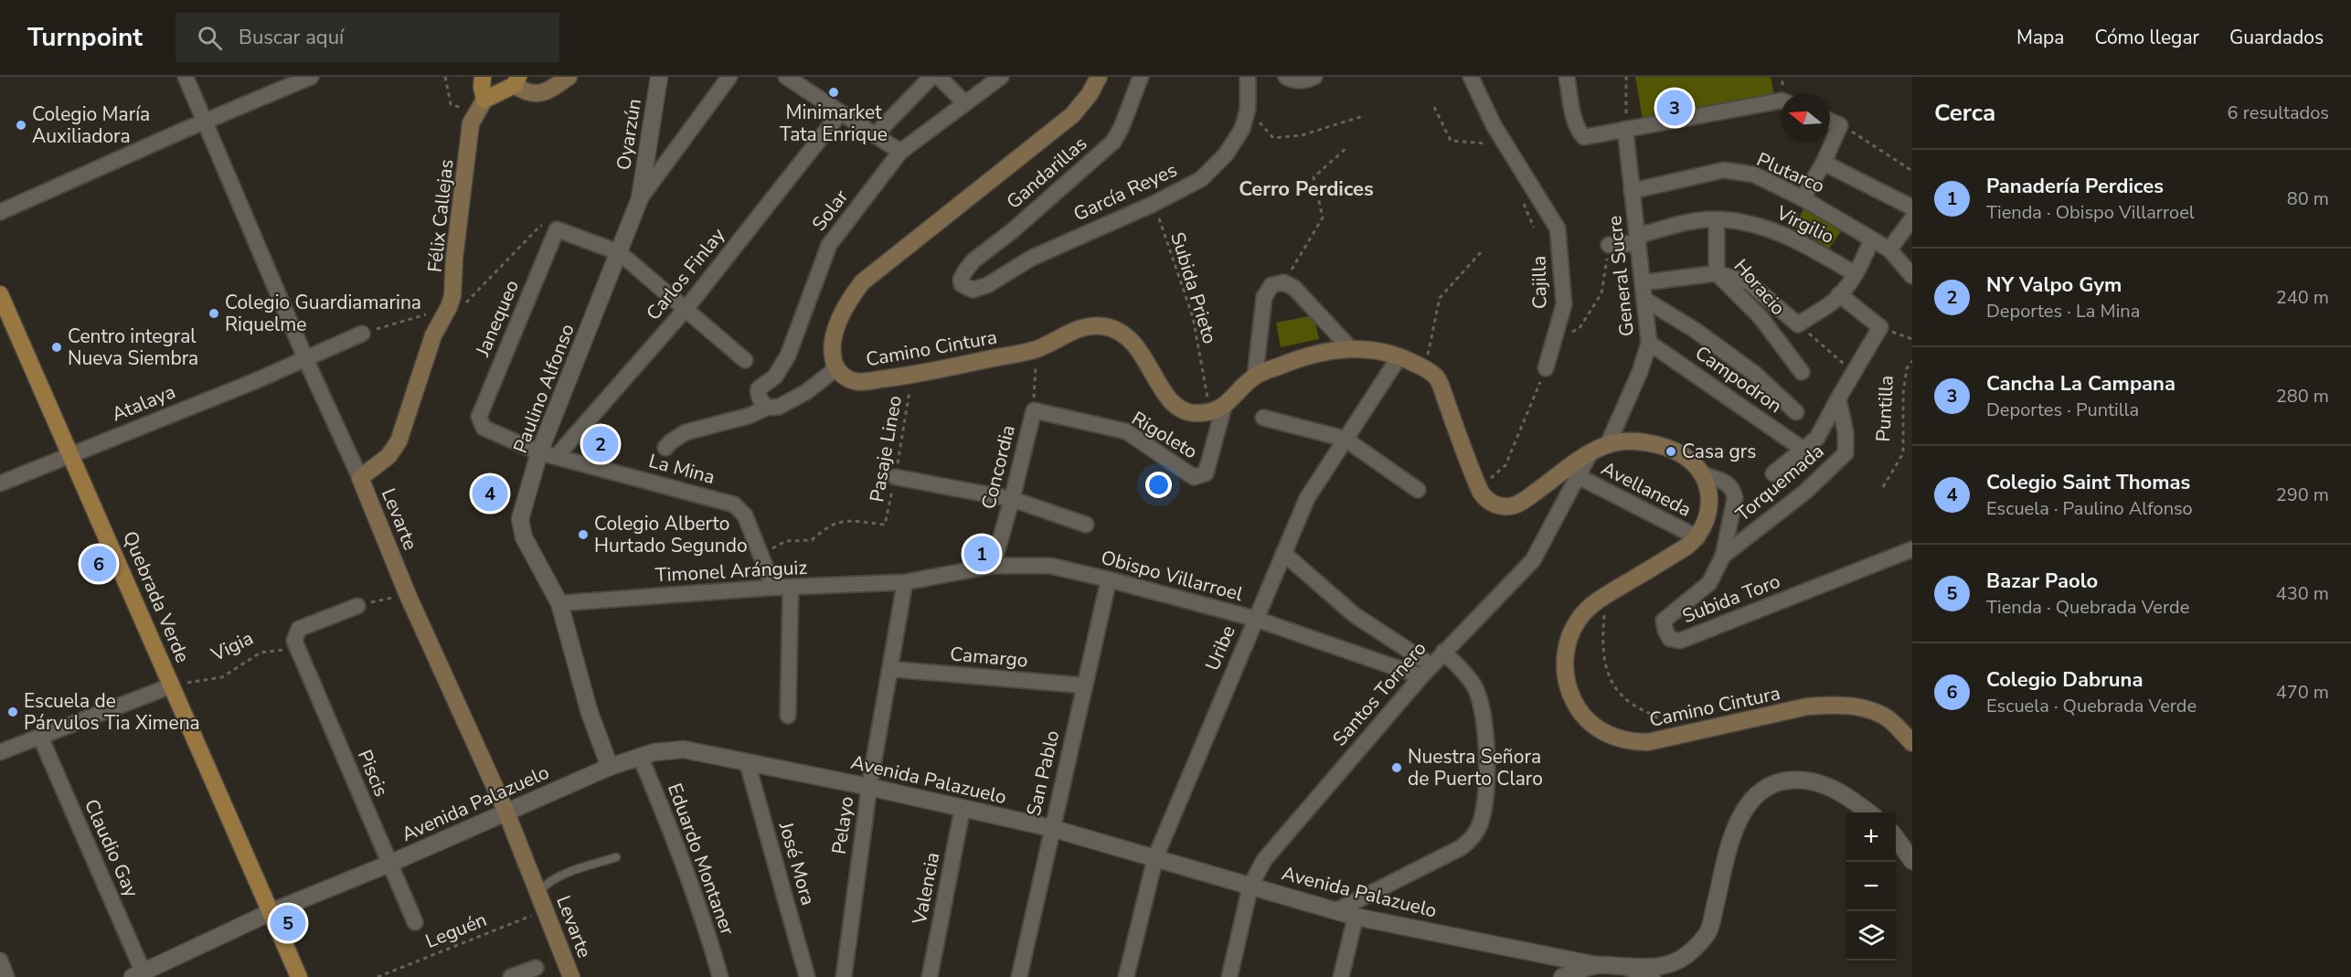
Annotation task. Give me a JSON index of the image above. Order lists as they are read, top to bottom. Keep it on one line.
{"streets":{"main road":["Félix Callejas","Camino Cintura","Levarte","Quebrada Verde"],"street":["Oyarzún","Gandarillas","Plutarco","García Reyes","Solar","Virgilio","Carlos Finlay","General Sucre","Cajilla","Horacio","Janequeo","Campodron","Paulino Alfonso","Atalaya","Rigoleto","Concordia","La Mina","Torquemada","Avellaneda","Timonel Aránguiz","Obispo Villarroel","Subida Toro","Uribe","Camargo","Santos Tornero","Piscis","San Pablo","Avenida Palazuelo","Pelayo","Claudio Gay","Eduardo Montaner","José Mora","Valencia"],"path":["Subida Prieto","Puntilla","Pasaje Lineo","Vigia","Leguén"]},"crossings":[["Oyarzún","Paulino Alfonso"],["Gandarillas","García Reyes"],["Plutarco","General Sucre"],["García Reyes","Subida Prieto"],["Félix Callejas","Levarte"],["Virgilio","General Sucre"],["Virgilio","Horacio"],["Carlos Finlay","La Mina"],["General Sucre","Campodron"],["Subida Prieto","Camino Cintura"],["Subida Prieto","Rigoleto"],["Janequeo","Paulino Alfonso"],["Janequeo","La Mina"],["Camino Cintura","Rigoleto"],["Camino Cintura","Pasaje Lineo"],["Camino Cintura","Avellaneda"],["Paulino Alfonso","La Mina"],["Paulino Alfonso","Timonel Aránguiz"],["Paulino Alfonso","Avenida Palazuelo"],["Atalaya","Levarte"],["Atalaya","Quebrada Verde"],["Rigoleto","Concordia"],["Pasaje Lineo","La Mina"],["Concordia","Obispo Villarroel"],["Torquemada","Subida Toro"],["Avellaneda","Santos Tornero"],["Levarte","Avenida Palazuelo"],["Levarte","Leguén"],["Timonel Aránguiz","Obispo Villarroel"],["Timonel Aránguiz","Pelayo"],["Obispo Villarroel","Uribe"],["Obispo Villarroel","Santos Tornero"],["Obispo Villarroel","San Pablo"],["Obispo Villarroel","Pelayo"],["Quebrada Verde","Vigia"],["Quebrada Verde","Avenida Palazuelo"],["Vigia","Piscis"],["Uribe","Avenida Palazuelo"],["Camargo","San Pablo"],["Camargo","Pelayo"],["Santos Tornero","Avenida Palazuelo"],["Piscis","Avenida Palazuelo"],["San Pablo","Avenida Palazuelo"],["Avenida Palazuelo","Pelayo"],["Avenida Palazuelo","Claudio Gay"],["Avenida Palazuelo","Eduardo Montaner"],["Avenida Palazuelo","José Mora"],["Avenida Palazuelo","Valencia"]],"districts":["Cerro Perdices"],"places":["Minimarket Tata Enrique","Colegio María Auxiliadora","Colegio Guardiamarina Riquelme","Centro integral Nueva Siembra","Casa grs","Colegio Alberto Hurtado Segundo","Escuela de Párvulos Tia Ximena","Nuestra Señora de Puerto Claro"],"north":"left","page":{"header":"Turnpoint","search":"Buscar aquí","nav":["Mapa","Cómo llegar","Guardados"],"heading":["Cerca","6 resultados"],"pins":["3","2","4","1","6","5"],"list":[{"mark":"1","name":"Panadería Perdices","note":"Tienda · Obispo Villarroel","value":"80 m"},{"mark":"2","name":"NY Valpo Gym","note":"Deportes · La Mina","value":"240 m"},{"mark":"3","name":"Cancha La Campana","note":"Deportes · Puntilla","value":"280 m"},{"mark":"4","name":"Colegio Saint Thomas","note":"Escuela · Paulino Alfonso","value":"290 m"},{"mark":"5","name":"Bazar Paolo","note":"Tienda · Quebrada Verde","value":"430 m"},{"mark":"6","name":"Colegio Dabruna","note":"Escuela · Quebrada Verde","value":"470 m"}],"map_buttons":["+","−"]}}
